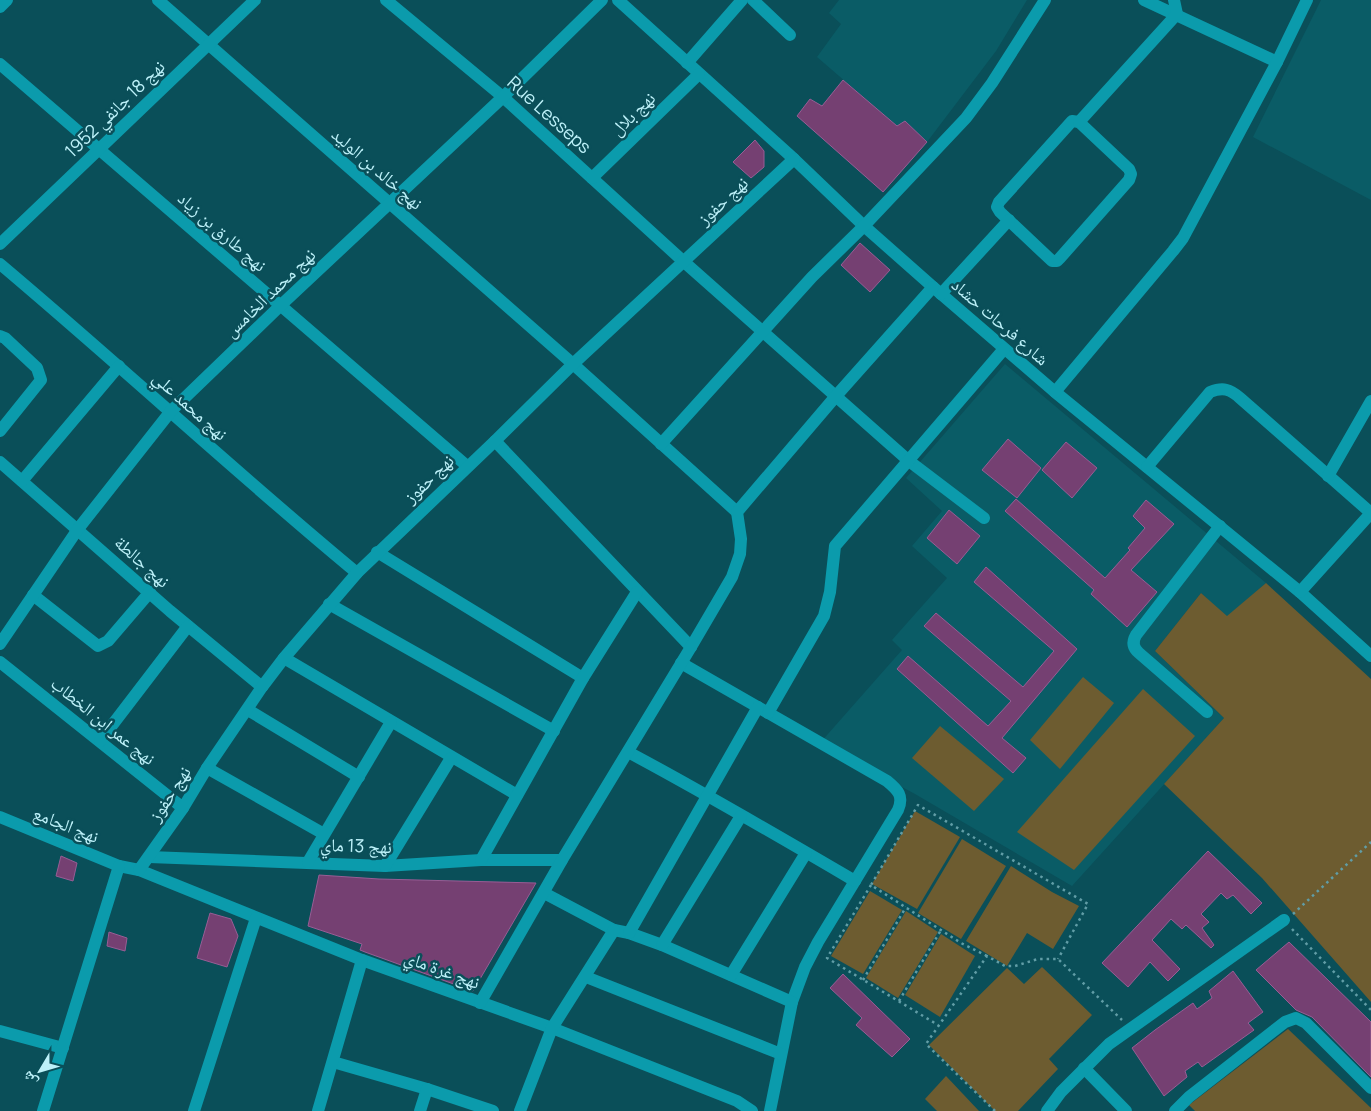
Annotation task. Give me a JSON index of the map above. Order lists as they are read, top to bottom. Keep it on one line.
{"streets":{"street":["نهج 18 جانفي 1952","نهج بلال","Rue Lesseps","نهج خالد بن الوليد","نهج حفوز","نهج طارق بن زياد","نهج محمد الخامس","شارع فرحات حشاد","نهج محمد علي","نهج جالطة","نهج عمر ابن الخطاب","نهج الجامع","نهج 13 ماي","نهج غرة ماي"]},"crossings":[["نهج 18 جانفي 1952","نهج خالد بن الوليد"],["نهج 18 جانفي 1952","نهج طارق بن زياد"],["نهج بلال","Rue Lesseps"],["نهج بلال","شارع فرحات حشاد"],["Rue Lesseps","نهج حفوز"],["Rue Lesseps","نهج محمد الخامس"],["نهج خالد بن الوليد","نهج حفوز"],["نهج خالد بن الوليد","نهج محمد الخامس"],["نهج حفوز","نهج طارق بن زياد"],["نهج حفوز","شارع فرحات حشاد"],["نهج حفوز","نهج محمد علي"],["نهج حفوز","نهج جالطة"],["نهج حفوز","نهج عمر ابن الخطاب"],["نهج حفوز","نهج 13 ماي"],["نهج حفوز","نهج غرة ماي"],["نهج طارق بن زياد","نهج محمد الخامس"],["نهج محمد الخامس","نهج محمد علي"],["نهج محمد الخامس","نهج جالطة"],["نهج الجامع","نهج غرة ماي"]],"north":"bottom left"}
